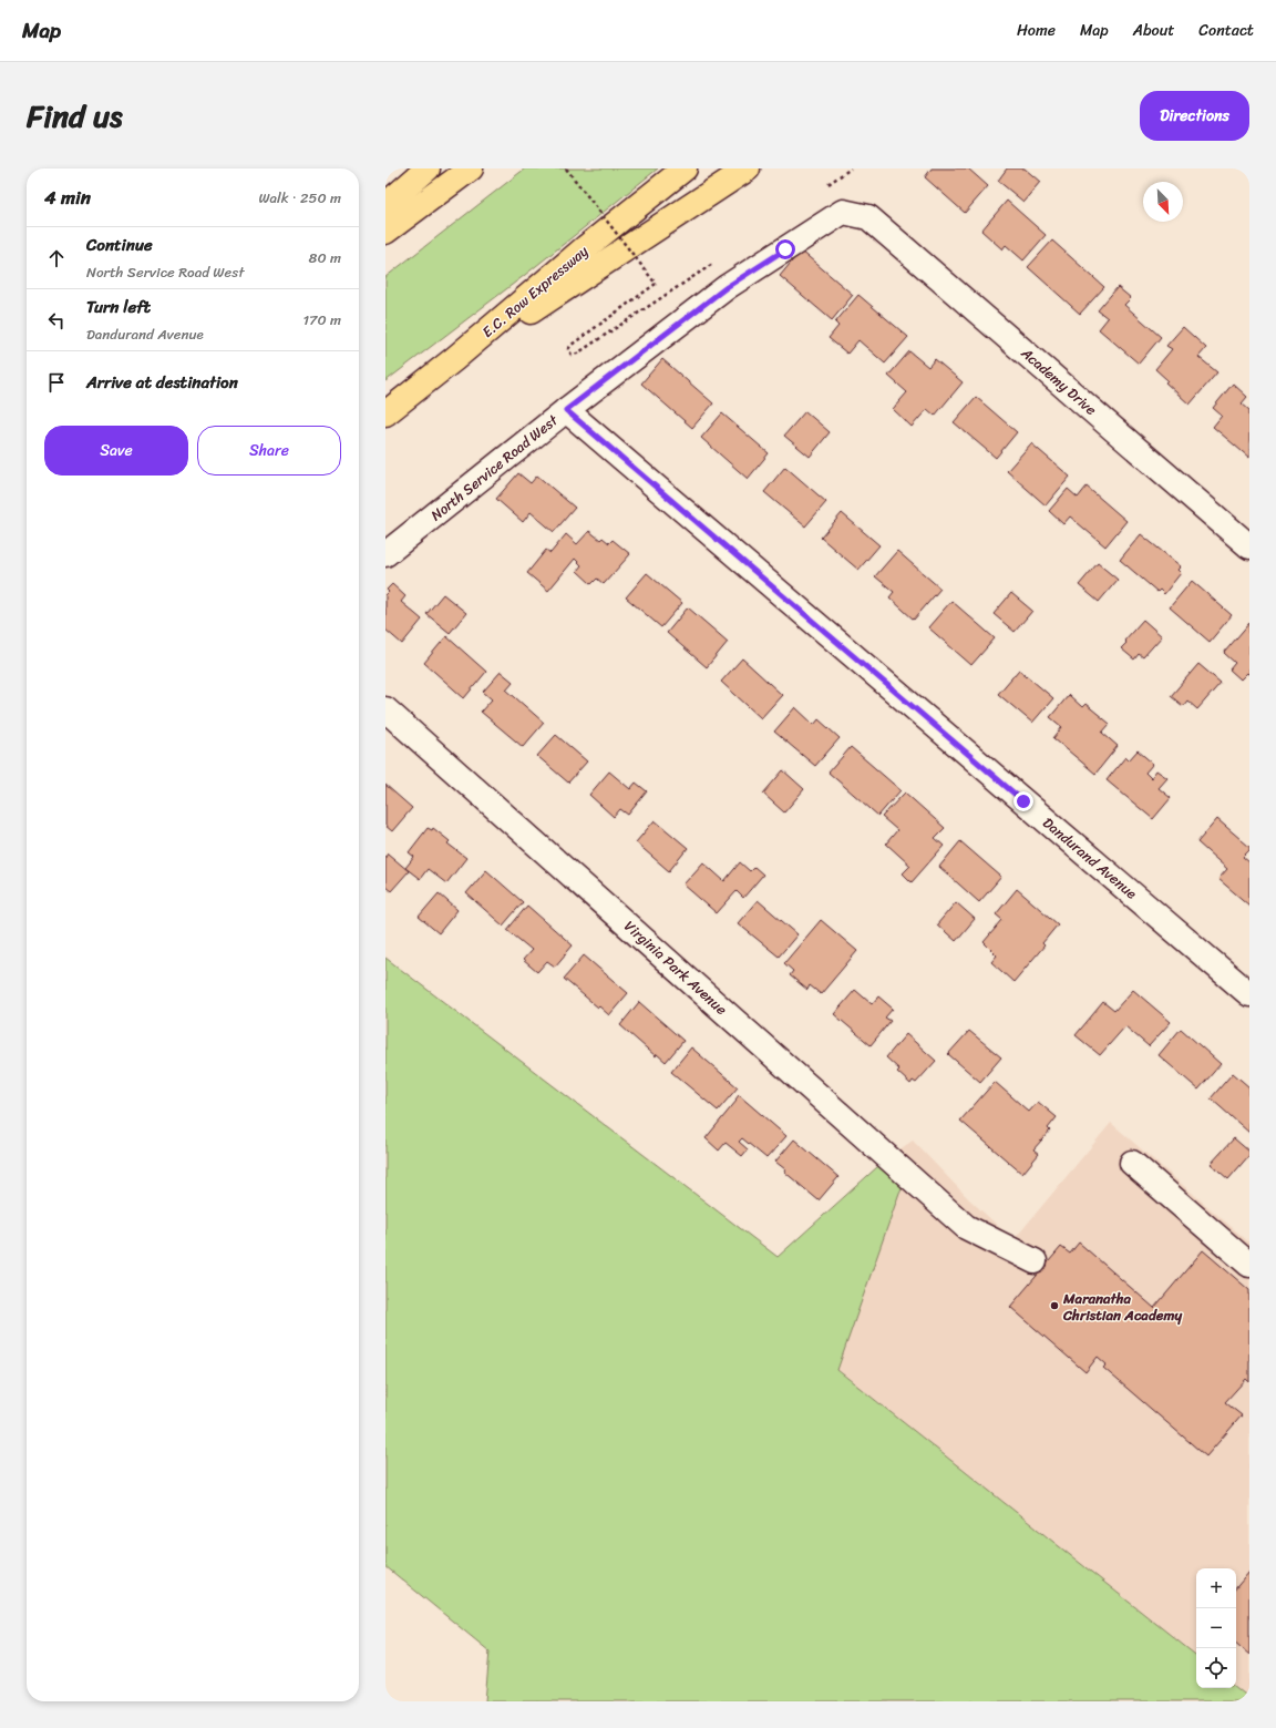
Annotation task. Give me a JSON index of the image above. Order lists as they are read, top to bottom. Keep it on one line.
{"streets":{"highway":["E.C. Row Expressway"],"street":["Academy Drive","North Service Road West","Dandurand Avenue","Virginia Park Avenue"]},"crossings":[["Academy Drive","North Service Road West"],["North Service Road West","Dandurand Avenue"]],"places":["Maranatha Christian Academy"],"north":"bottom right","page":{"header":"Map","nav":["Home","Map","About","Contact"],"title":"Find us","buttons":["Directions",["Save","Share"]],"heading":["4 min","Walk · 250 m"],"list":[["Continue","North Service Road West","80 m"],["Turn left","Dandurand Avenue","170 m"],"Arrive at destination"],"map_buttons":["+","−"]}}
